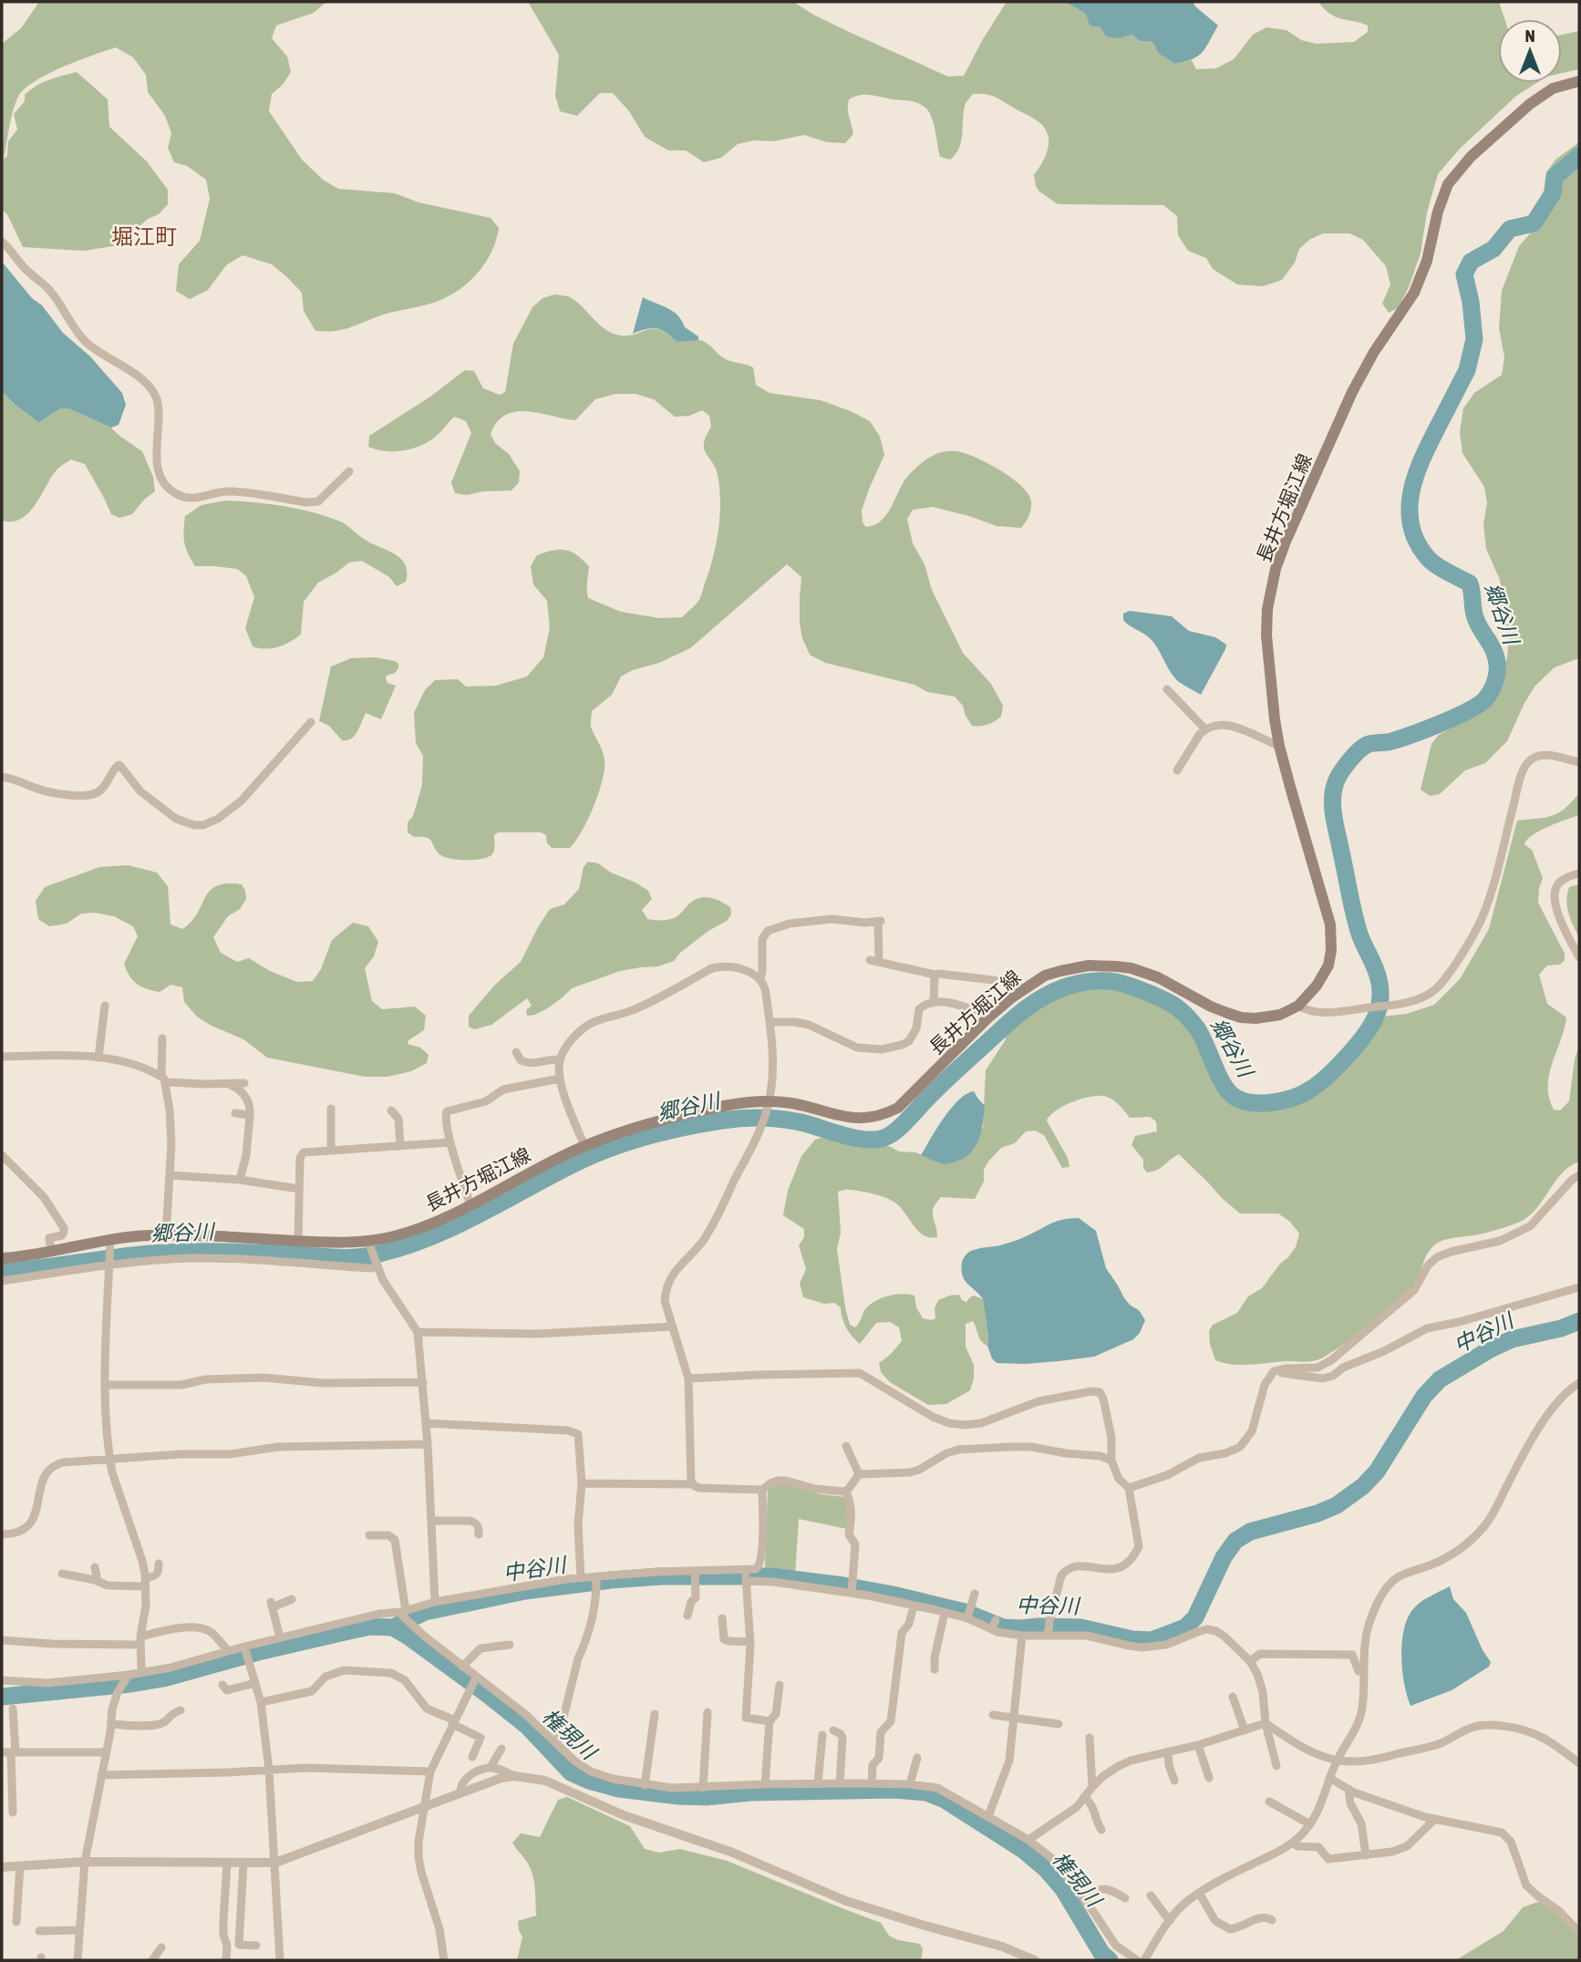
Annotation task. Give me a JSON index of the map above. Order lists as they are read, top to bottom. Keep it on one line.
{"streets":{"main road":["長井方堀江線"]},"districts":["堀江町"],"water":["郷谷川","中谷川","権現川"],"north":"top"}
